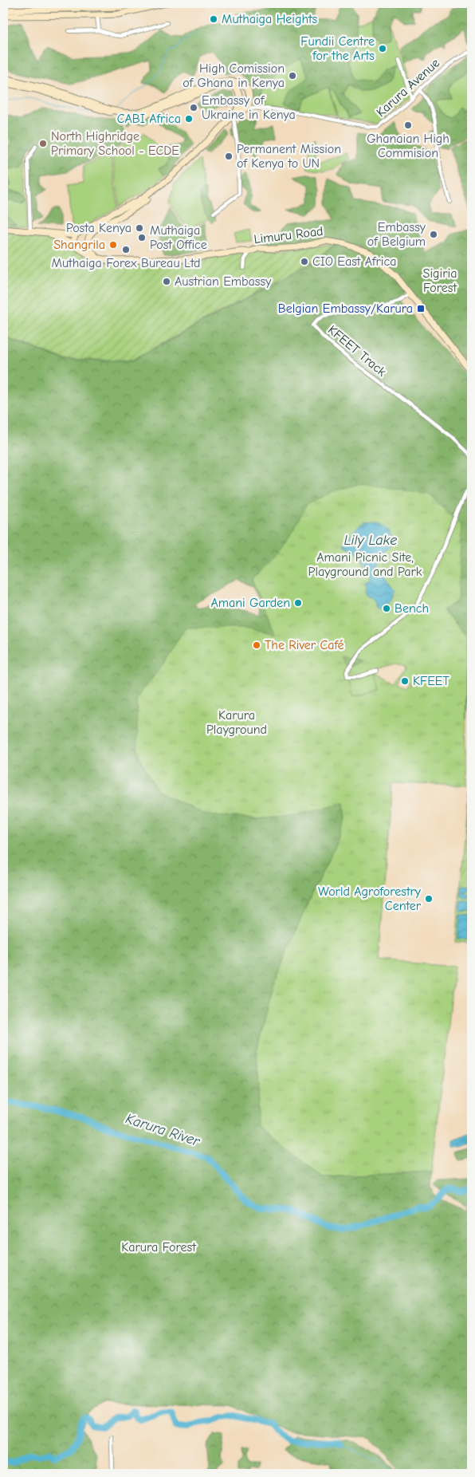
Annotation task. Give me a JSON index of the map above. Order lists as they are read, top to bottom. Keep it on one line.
{"streets":{"main road":["Limuru Road"],"street":["Karura Avenue","KFEET Track"]},"crossings":[["Limuru Road","KFEET Track"]],"water":["Lily Lake","Karura River"],"parks":["Sigiria Forest","Amani Picnic Site, Playground and Park","Karura Playground","Karura Forest"],"places":{"other":["Muthaiga Heights","Fundii Centre for the Arts","High Comission of Ghana in Kenya","Embassy of Ukraine in Kenya","CABI Africa","Ghanaian High Commision","North Highridge Primary School - ECDE","Permanent Mission of Kenya to UN","Posta Kenya","Embassy of Belgium","Muthaiga Post Office","Shangrila","Muthaiga Forex Bureau Ltd","CIO East Africa","Austrian Embassy","Amani Garden","Bench","The River Café","KFEET","World Agroforestry Center"],"transit":["Belgian Embassy/Karura"]}}
